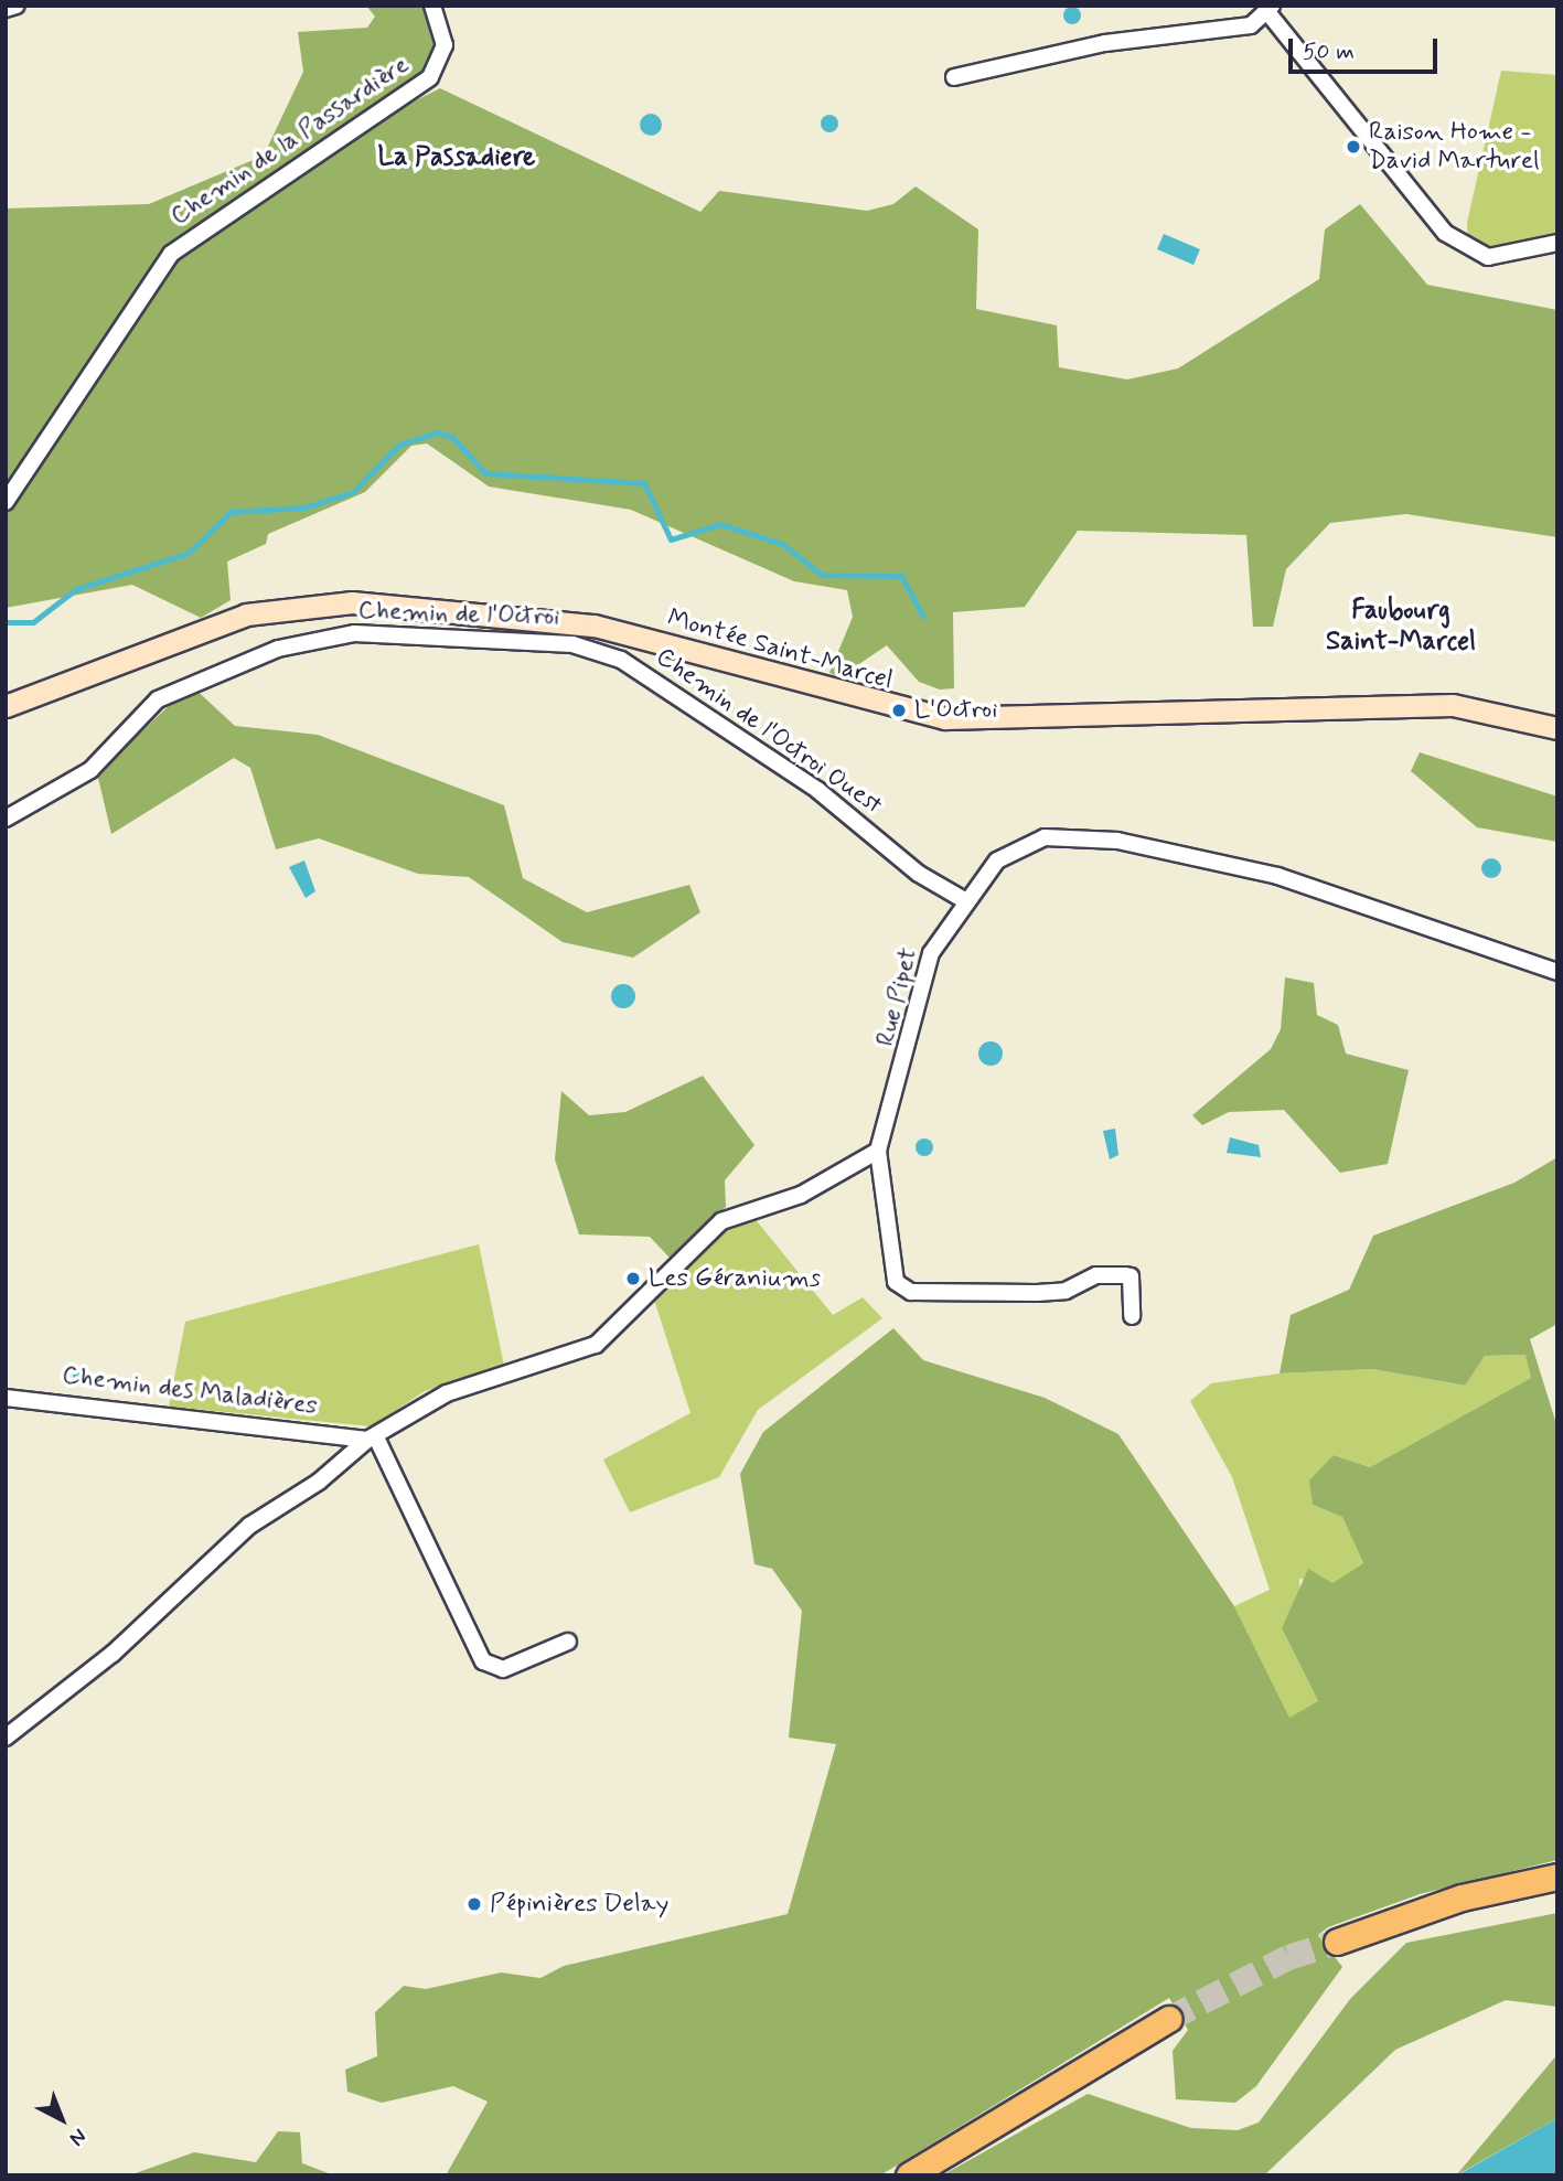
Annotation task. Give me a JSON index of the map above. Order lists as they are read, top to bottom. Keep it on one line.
{"streets":{"main road":["Montée Saint-Marcel"],"street":["Chemin de la Passardière","Chemin de l'Octroi","Chemin de l'Octroi Ouest","Rue Pipet","Chemin des Maladières"]},"crossings":[["Chemin de l'Octroi","Montée Saint-Marcel"],["Chemin de l'Octroi","Chemin de l'Octroi Ouest"],["Chemin de l'Octroi Ouest","Rue Pipet"]],"districts":["La Passadiere","Faubourg Saint-Marcel"],"places":["Raison Home - David Marturel","L'Octroi","Les Géraniums","Pépinières Delay"],"scale_bar":"50 m","north":"bottom right"}
